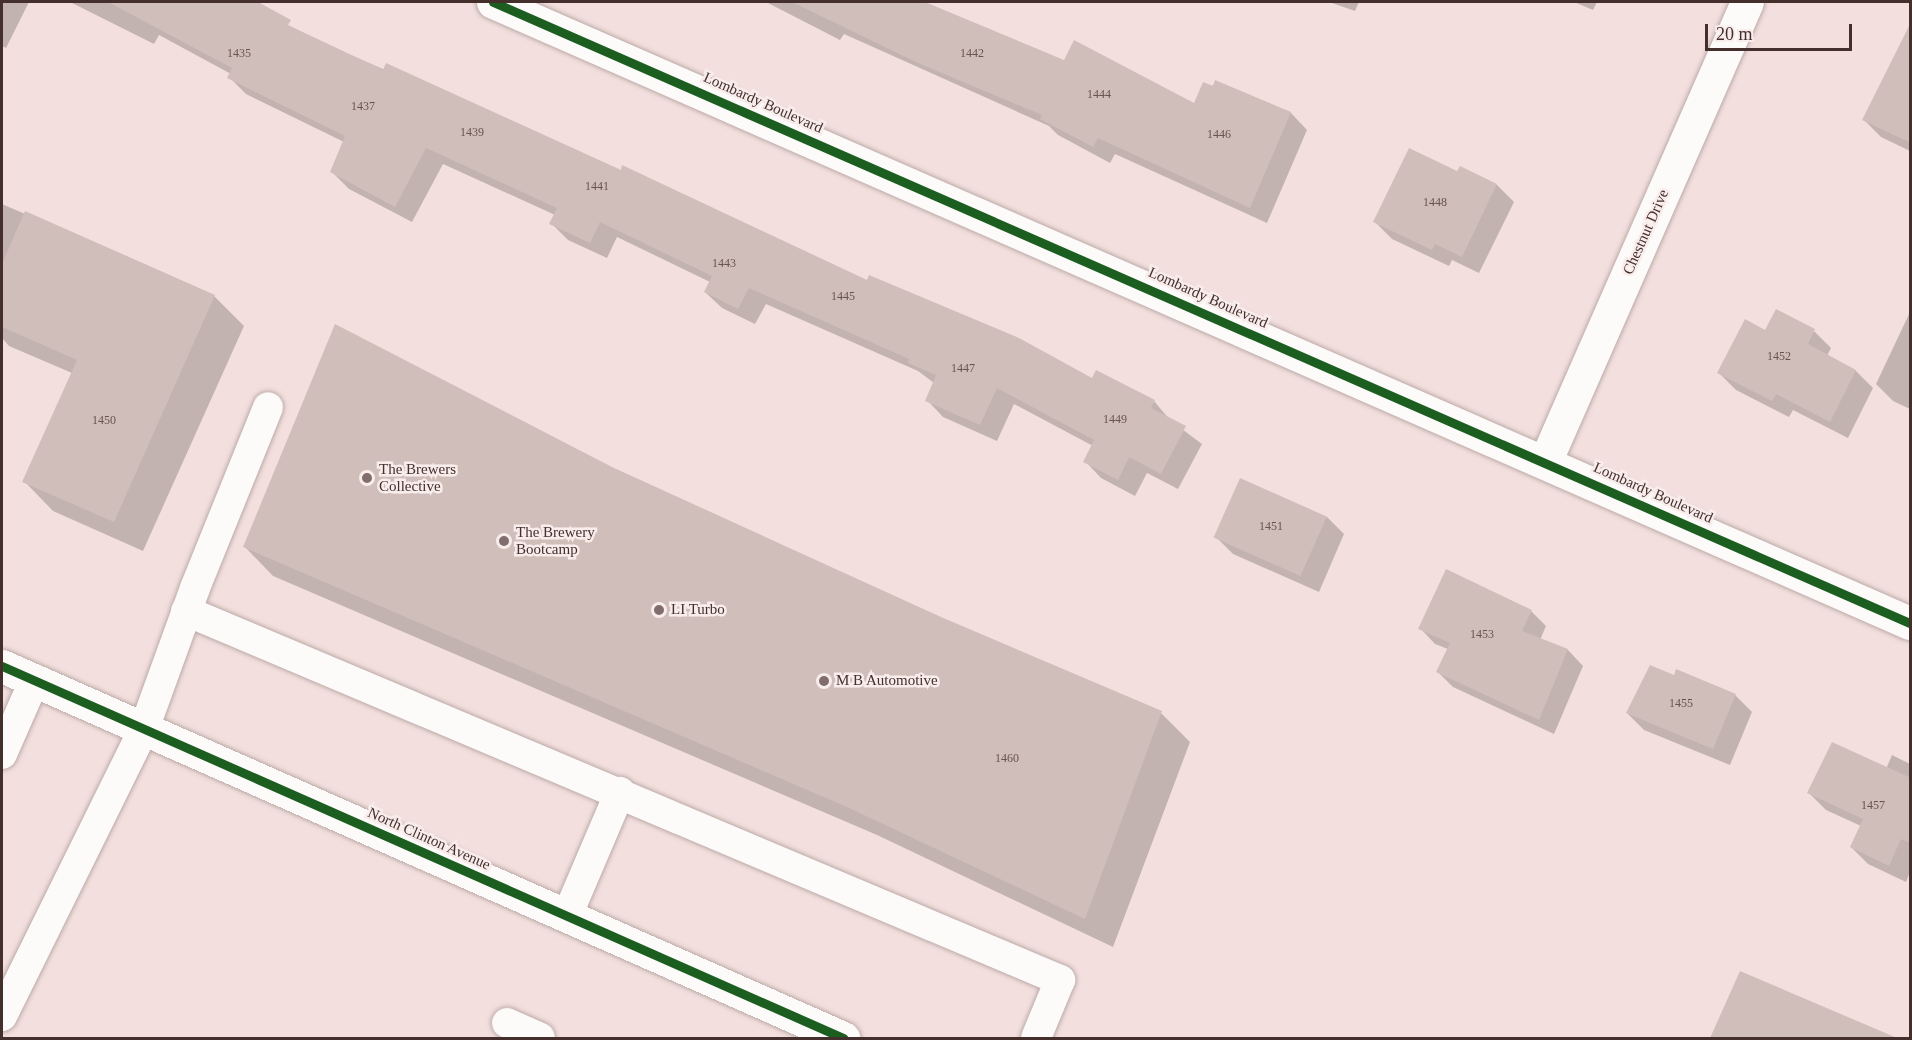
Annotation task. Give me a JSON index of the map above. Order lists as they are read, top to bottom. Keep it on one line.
{"streets":{"street":["Lombardy Boulevard","Chestnut Drive","North Clinton Avenue"]},"crossings":[["Lombardy Boulevard","Chestnut Drive"]],"places":["The Brewers Collective","The Brewery Bootcamp","LI Turbo","M B Automotive"],"house_numbers":["1435","1442","1444","1437","1439","1446","1441","1448","1443","1445","1452","1447","1449","1450","1451","1453","1455","1460","1457"],"scale_bar":"20 m"}
